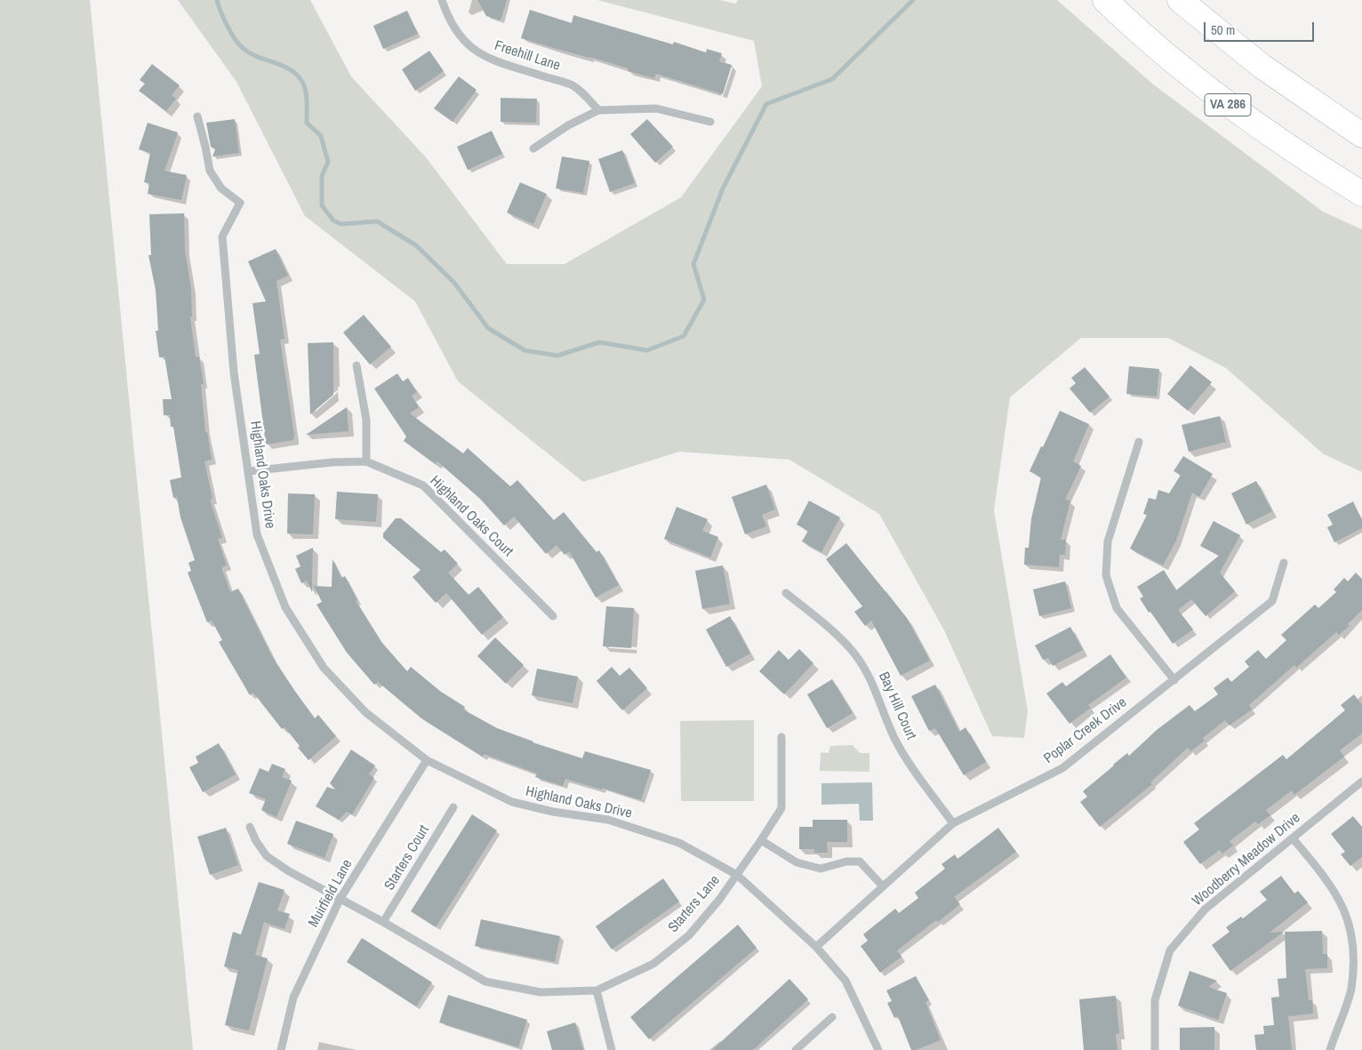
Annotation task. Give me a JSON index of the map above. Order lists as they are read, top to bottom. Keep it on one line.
{"streets":{"highway":["VA 286"],"street":["Freehill Lane","Highland Oaks Drive","Highland Oaks Court","Bay Hill Court","Poplar Creek Drive","Starters Court","Woodberry Meadow Drive","Muirfield Lane","Starters Lane"]},"crossings":[["Highland Oaks Drive","Highland Oaks Court"],["Highland Oaks Drive","Poplar Creek Drive"],["Highland Oaks Drive","Muirfield Lane"],["Highland Oaks Drive","Starters Lane"],["Bay Hill Court","Poplar Creek Drive"],["Starters Court","Starters Lane"],["Muirfield Lane","Starters Lane"]],"scale_bar":"50 m"}
